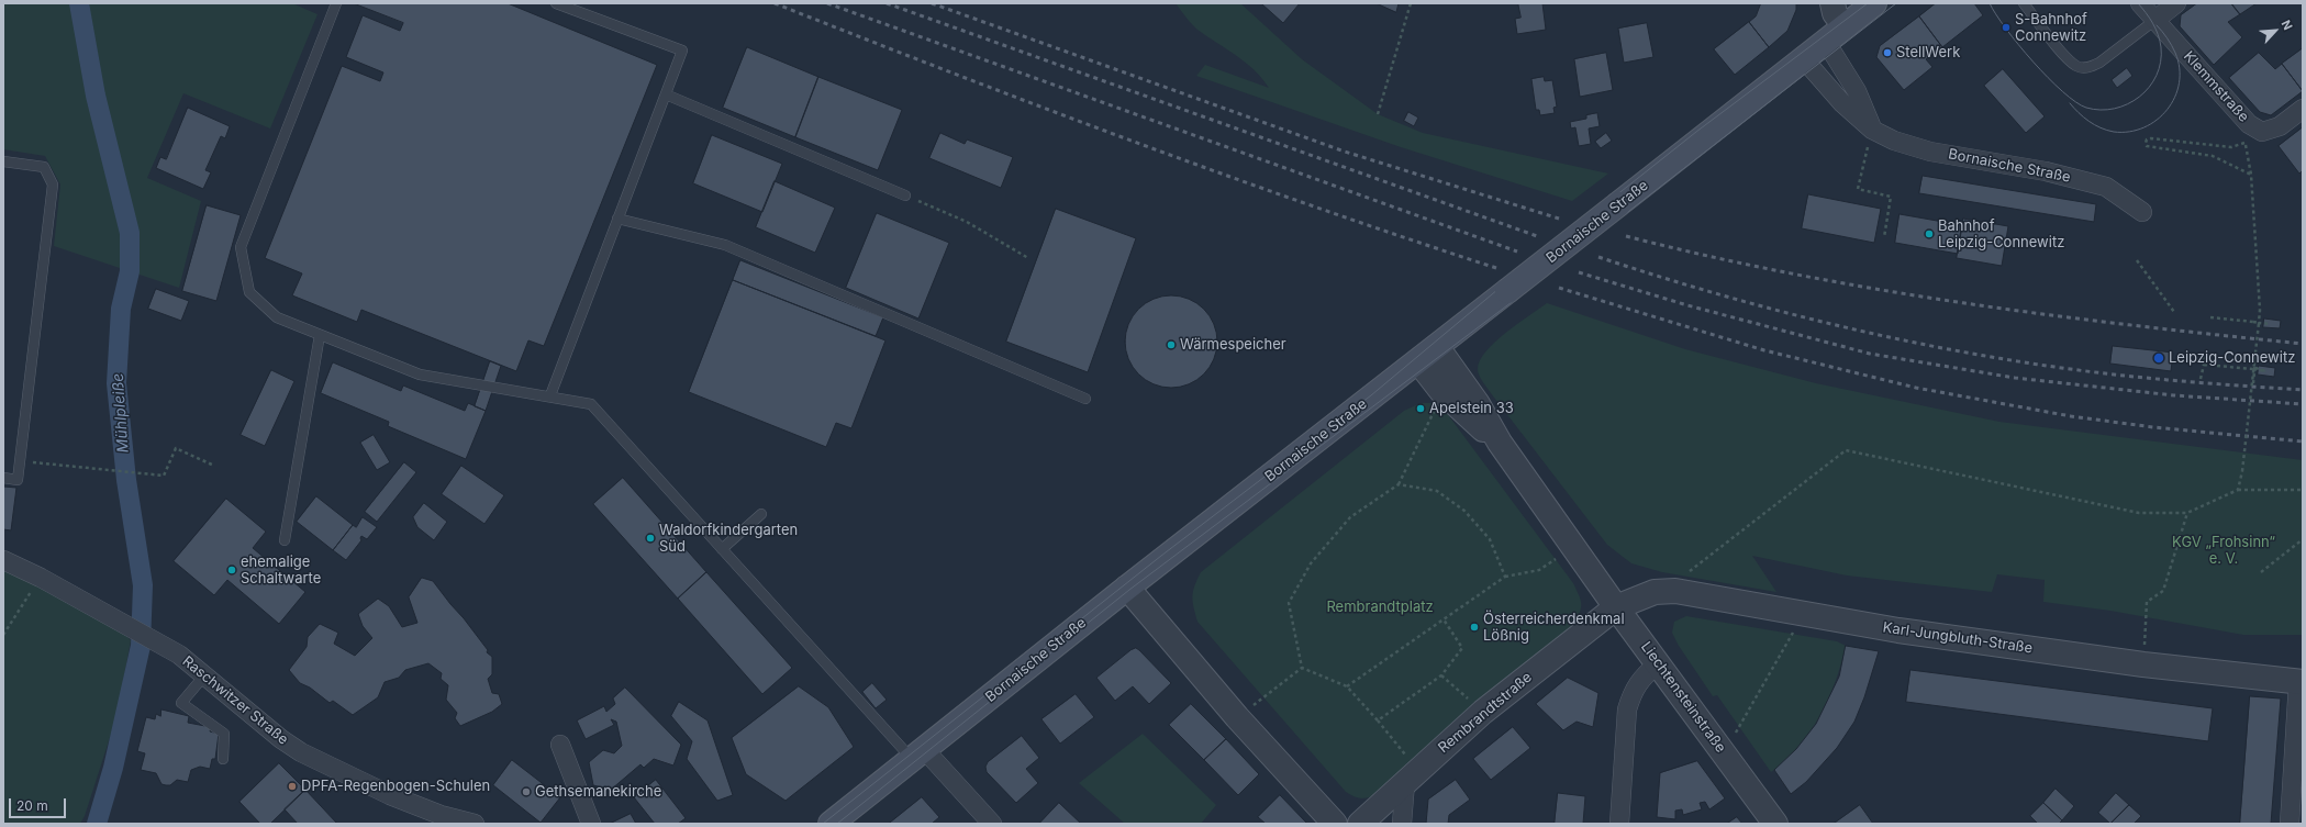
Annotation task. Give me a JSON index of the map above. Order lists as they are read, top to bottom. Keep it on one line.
{"streets":{"main road":["Bornaische Straße"],"street":["Klemmstraße","Karl-Jungbluth-Straße","Liechtensteinstraße","Raschwitzer Straße","Rembrandtstraße"]},"crossings":[["Bornaische Straße","Liechtensteinstraße"],["Karl-Jungbluth-Straße","Liechtensteinstraße"],["Karl-Jungbluth-Straße","Rembrandtstraße"],["Liechtensteinstraße","Rembrandtstraße"]],"water":["Mühlpleiße"],"parks":["KGV „Frohsinn“ e. V.","Rembrandtplatz"],"places":["S-Bahnhof Connewitz","StellWerk","Bahnhof Leipzig-Connewitz","Wärmespeicher","Leipzig-Connewitz","Apelstein 33","Waldorfkindergarten Süd","ehemalige Schaltwarte","Österreicherdenkmal Lößnig","DPFA-Regenbogen-Schulen","Gethsemanekirche"],"scale_bar":"20 m","north":"top right"}
